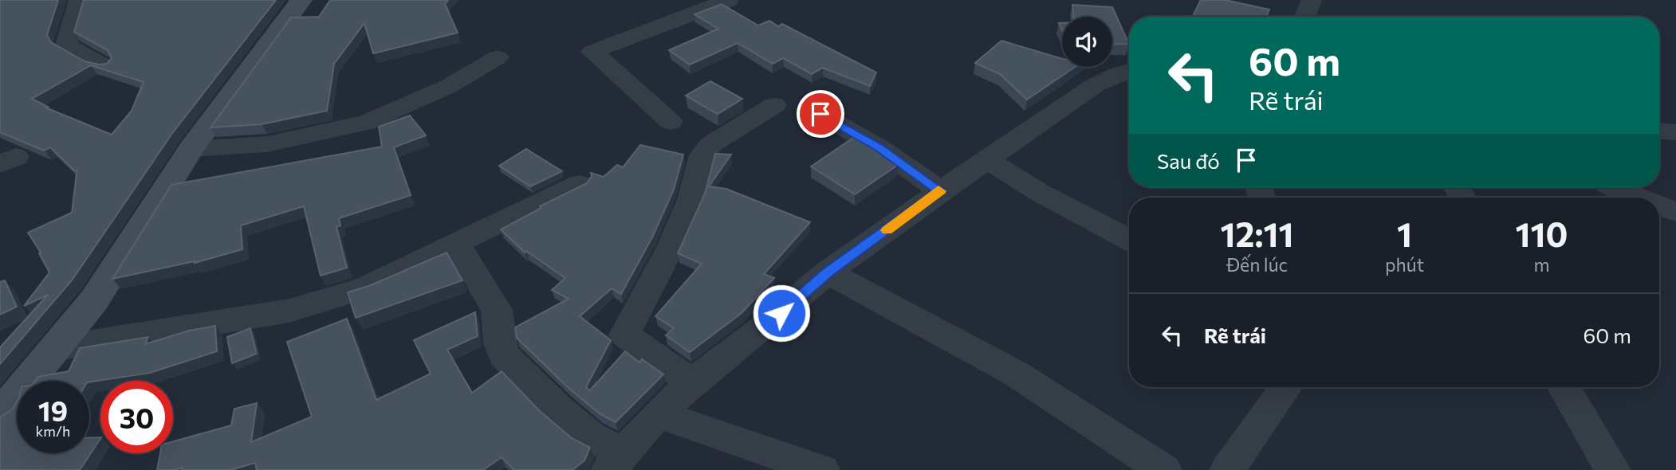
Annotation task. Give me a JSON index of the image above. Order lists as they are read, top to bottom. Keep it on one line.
{"page":{"turn":["60 m","Rẽ trái"],"then":"Sau đó","eta":["12:11","Đến lúc","1","phút","110","m"],"list":[{"name":"Rẽ trái","value":"60 m"}],"speed":"19 km/h","limit":"30"}}
